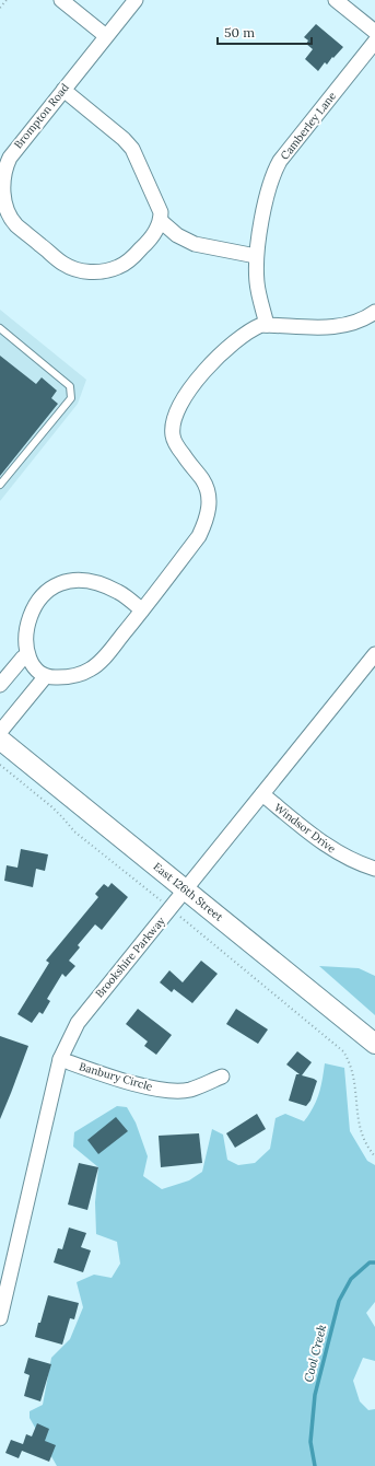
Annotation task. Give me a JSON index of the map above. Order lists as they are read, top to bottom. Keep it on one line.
{"streets":{"street":["Brompton Road","Camberley Lane","Windsor Drive","East 126th Street","Brookshire Parkway","Banbury Circle"]},"crossings":[["Windsor Drive","Brookshire Parkway"],["East 126th Street","Brookshire Parkway"],["Brookshire Parkway","Banbury Circle"]],"water":["Cool Creek"],"scale_bar":"50 m"}
